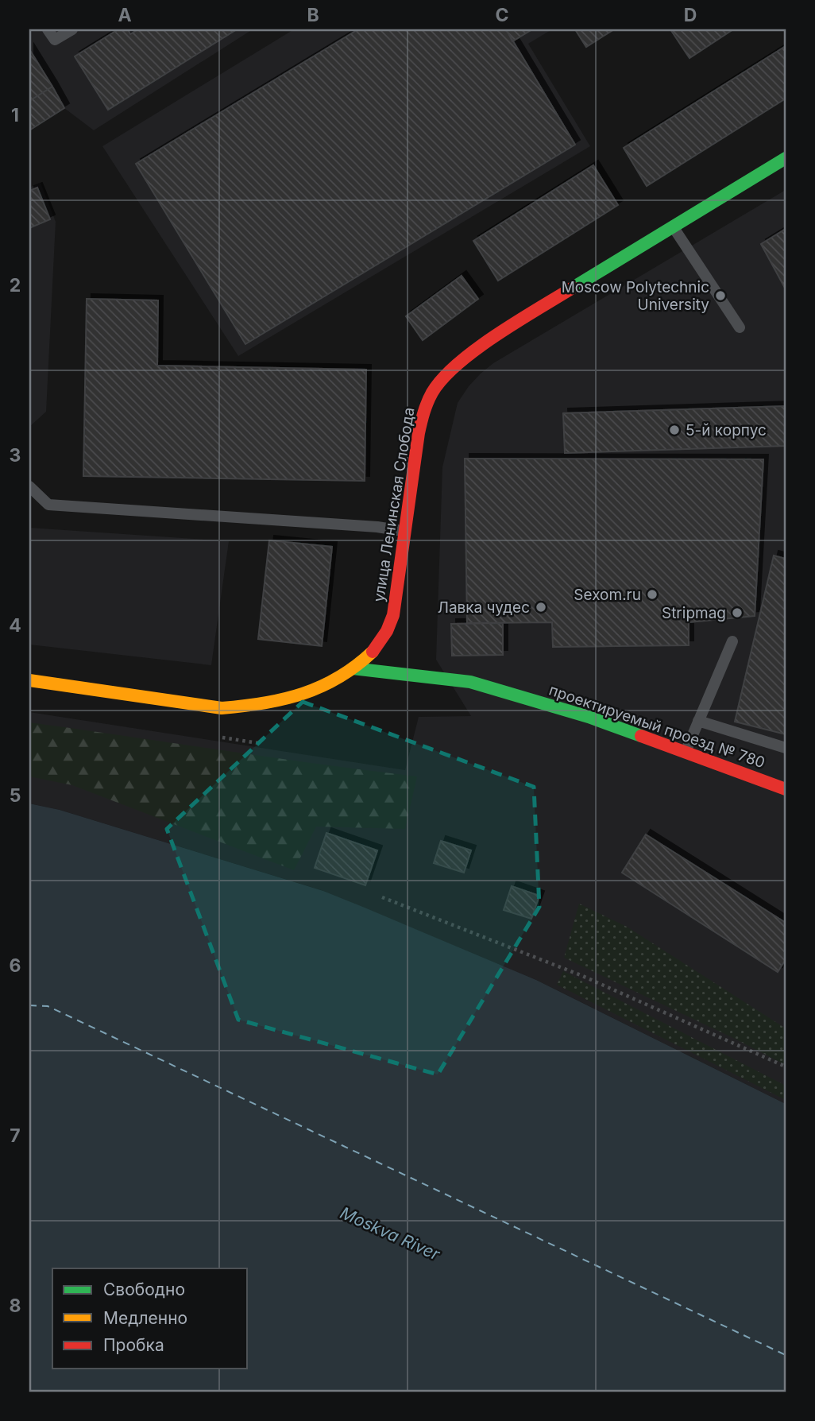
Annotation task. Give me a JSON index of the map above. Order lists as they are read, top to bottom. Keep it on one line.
{"streets":{"street":["улица Ленинская Слобода","проектируемый проезд № 780"]},"crossings":[["улица Ленинская Слобода","проектируемый проезд № 780"]],"water":["Moskva River"],"places":["Moscow Polytechnic University","5-й корпус","Sexom.ru","Лавка чудес","Stripmag"],"legend":["Свободно","Медленно","Пробка"],"grid":{"columns":["A","B","C","D"],"rows":["1","2","3","4","5","6","7","8"]}}
